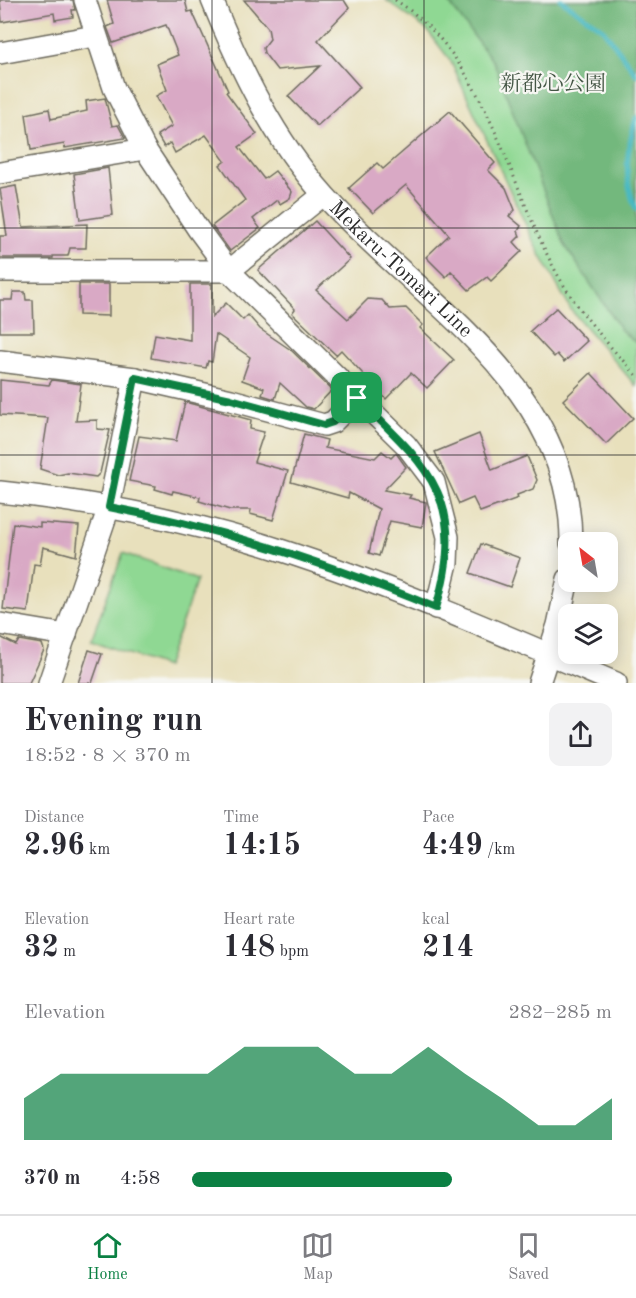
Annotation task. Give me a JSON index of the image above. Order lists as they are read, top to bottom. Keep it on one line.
{"streets":{"street":["Mekaru-Tomari Line"]},"parks":["新都心公園"],"north":"top left","page":{"heading":["Evening run","18:52 · 8 × 370 m"],"stats":[["Distance","2.96 km"],["Time","14:15"],["Pace","4:49 /km"],["Elevation","32 m"],["Heart rate","148 bpm"],["kcal","214"]],"chart":["Elevation","282–285 m"],"list":[{"name":"370 m","note":"4:58"}],"tabs":["Home","Map","Saved"]}}
